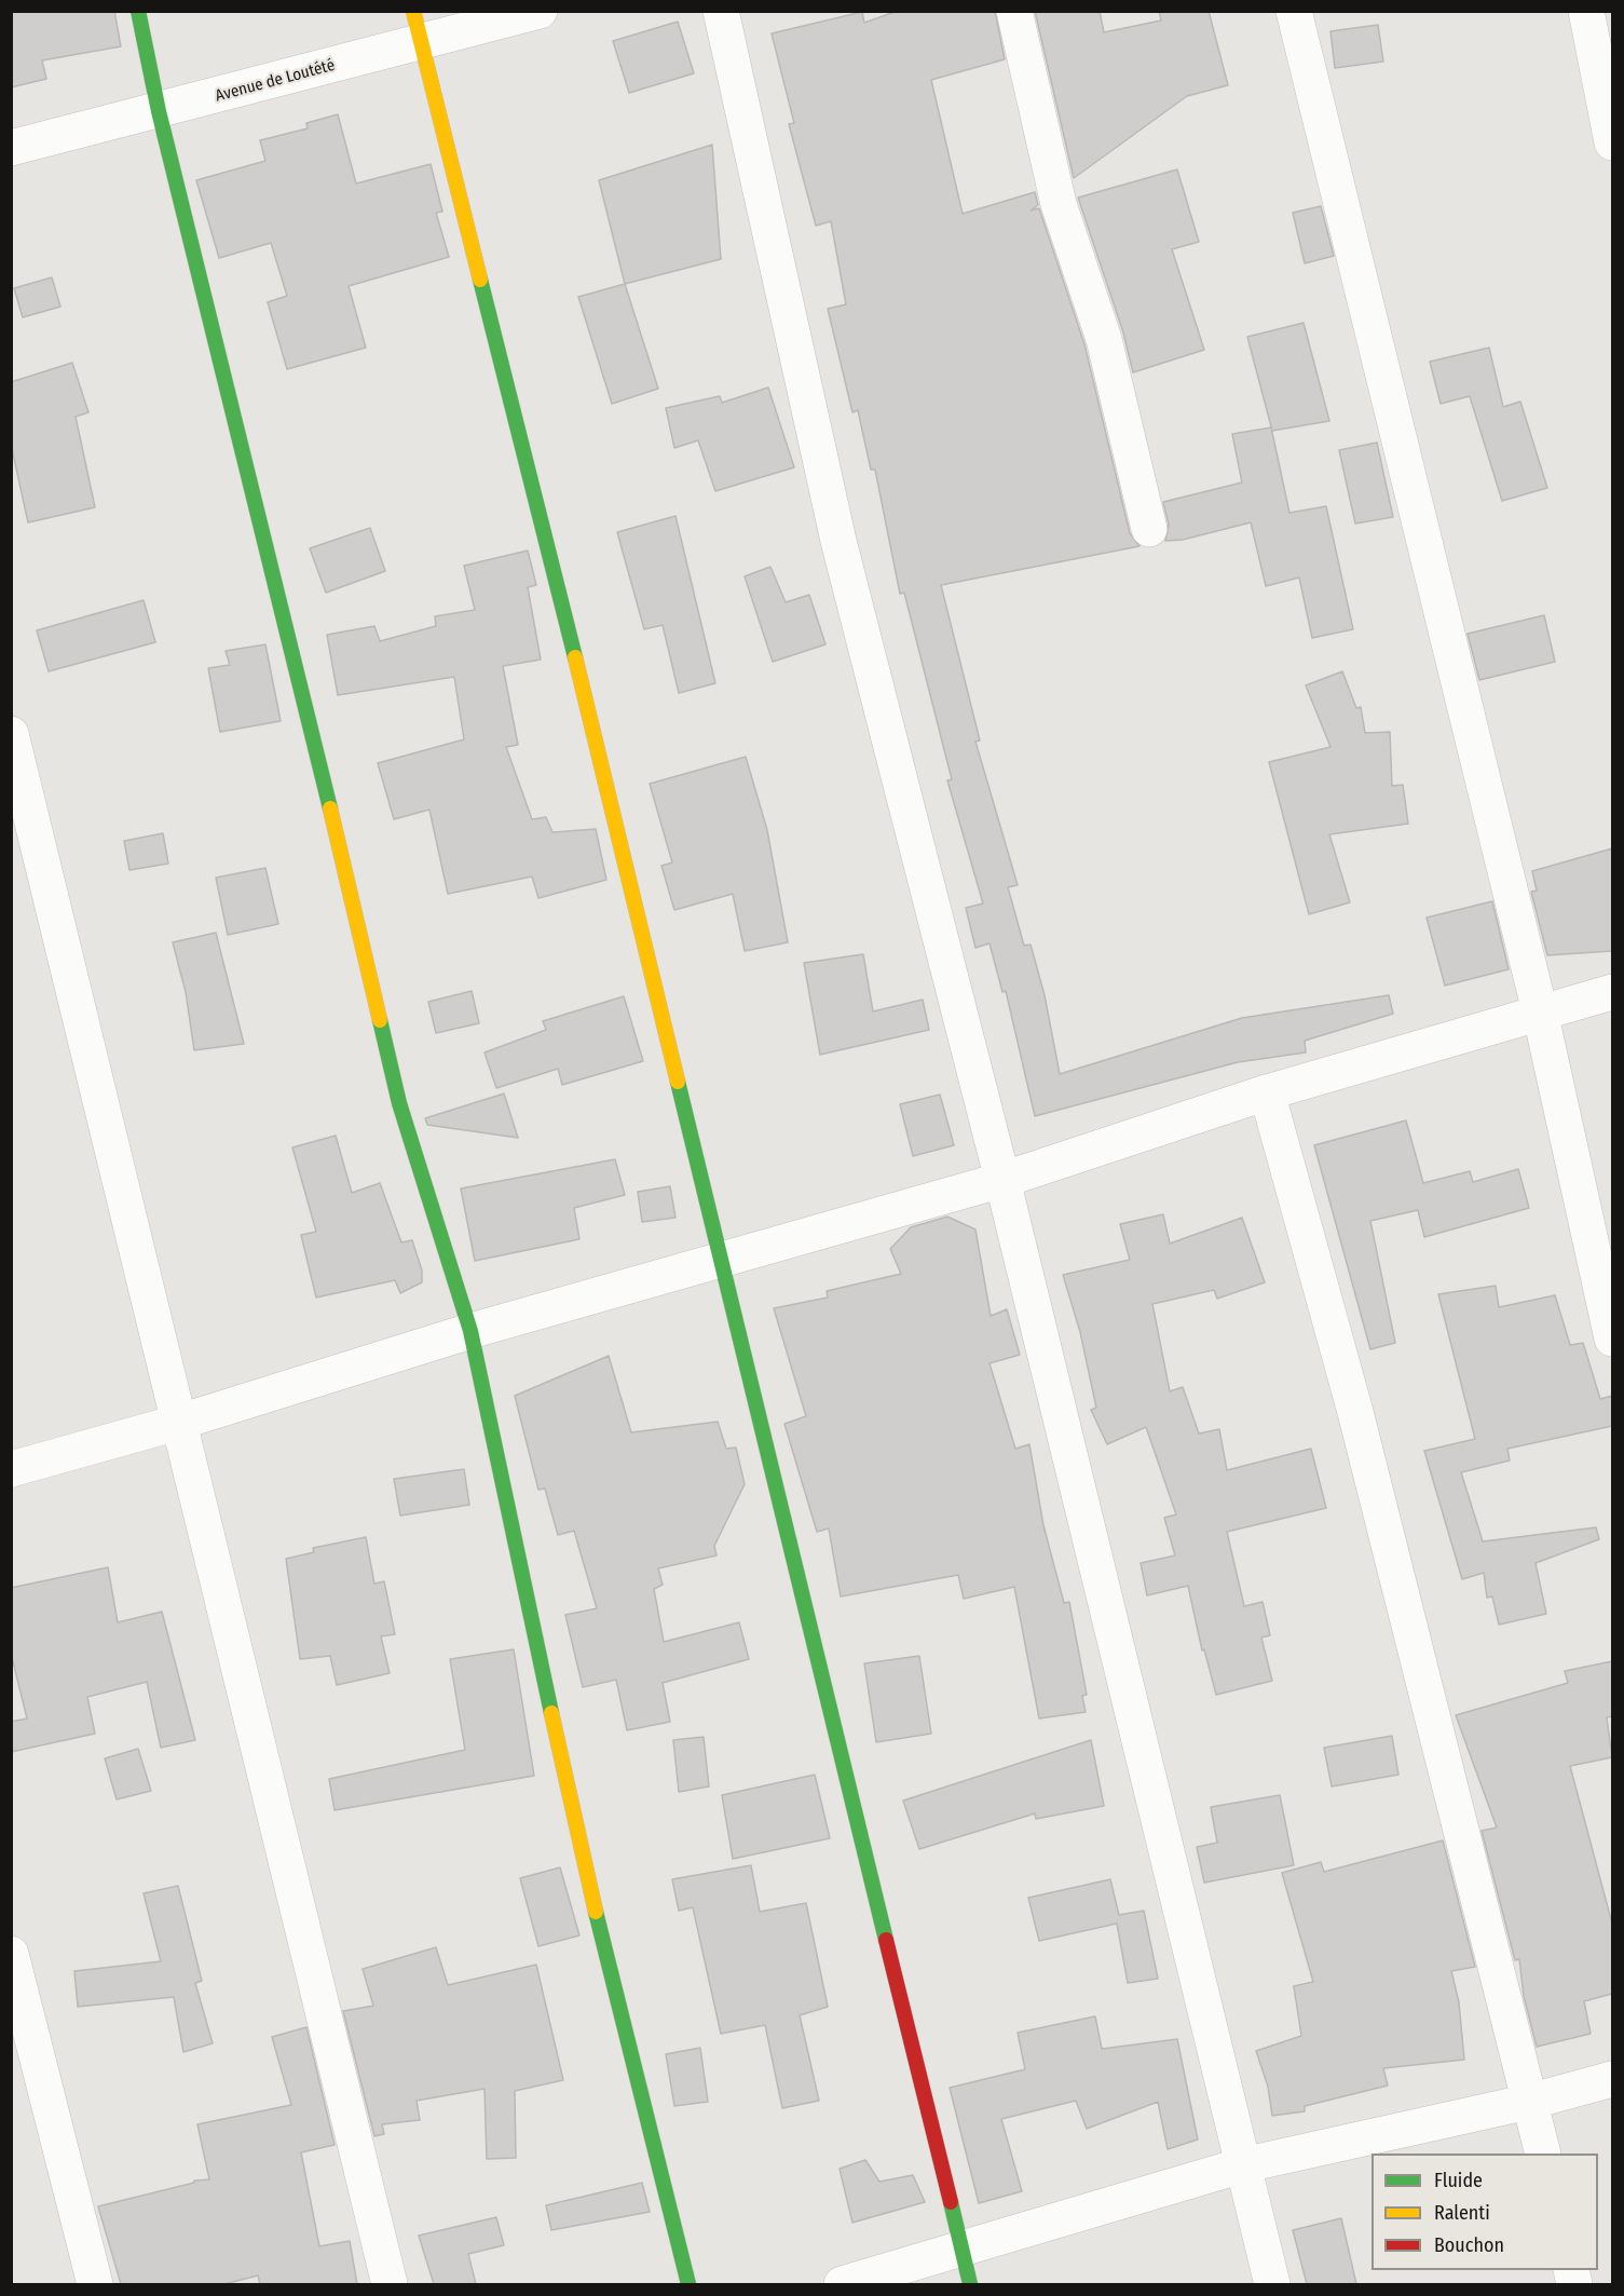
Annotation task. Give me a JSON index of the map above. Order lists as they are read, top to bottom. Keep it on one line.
{"streets":{"street":["Avenue de Loutété"]},"legend":["Fluide","Ralenti","Bouchon"]}
